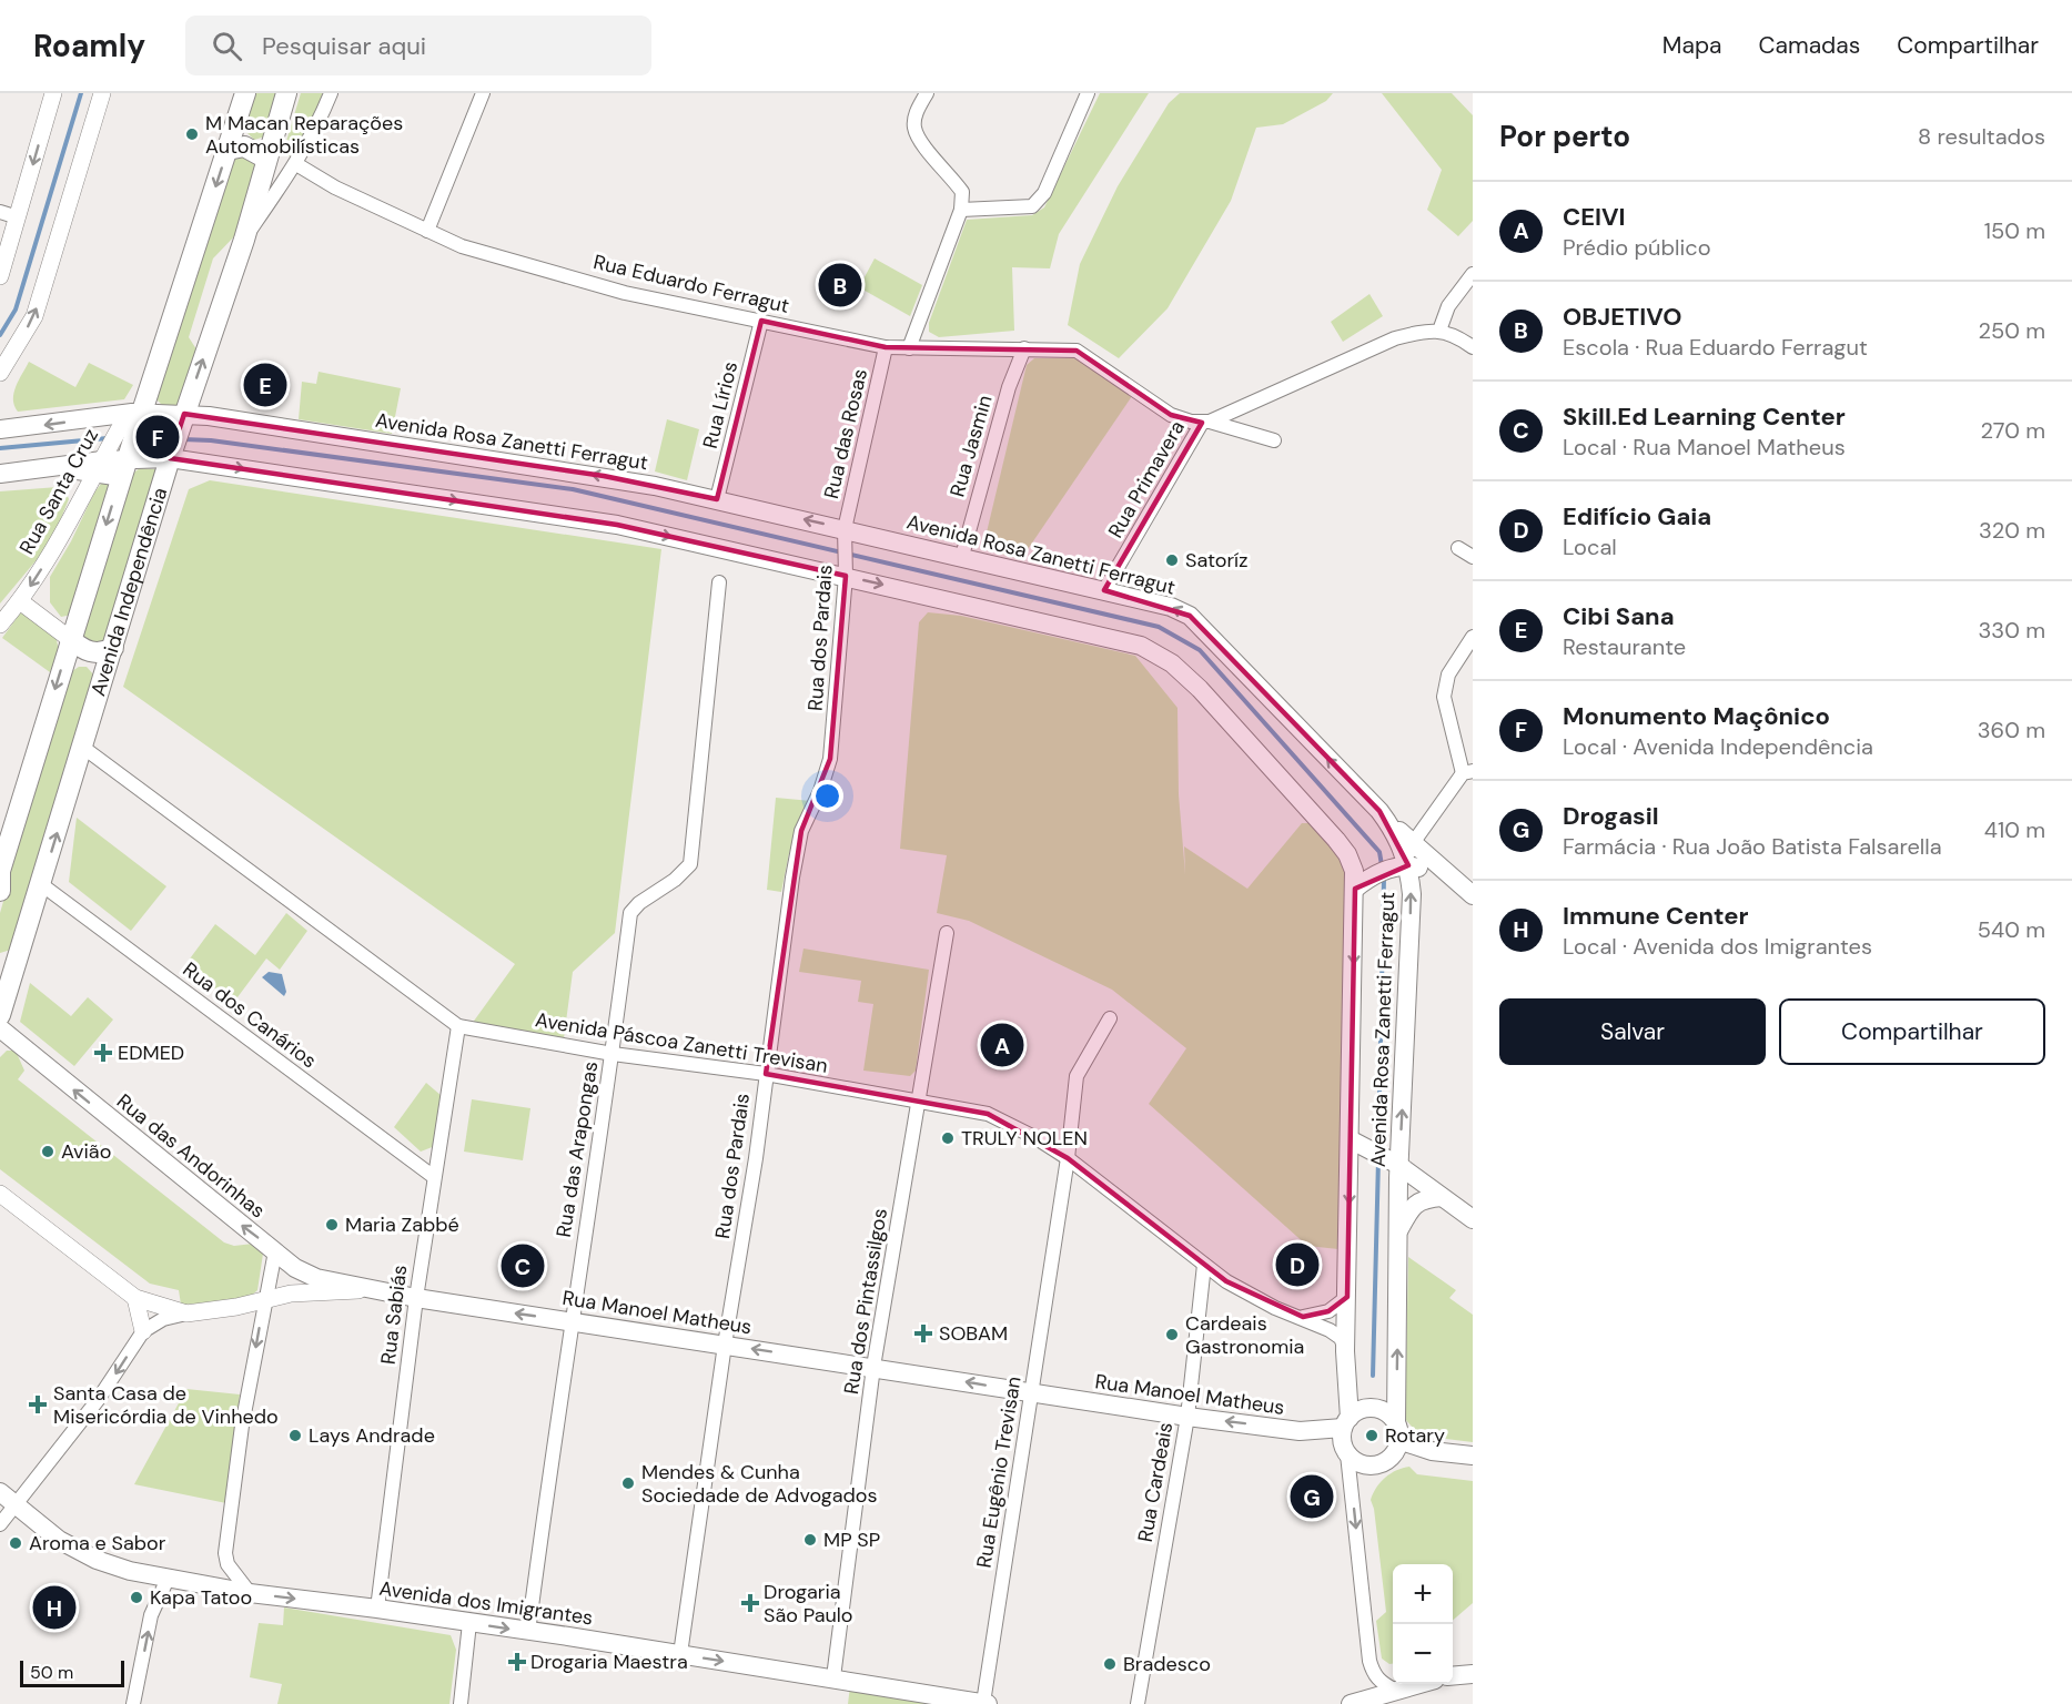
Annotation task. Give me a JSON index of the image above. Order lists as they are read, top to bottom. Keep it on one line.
{"streets":{"main road":["Avenida Rosa Zanetti Ferragut","Avenida Independência","Rua das Andorinhas","Rua Manoel Matheus","Avenida dos Imigrantes"],"street":["Rua Eduardo Ferragut","Rua Lírios","Rua das Rosas","Rua Jasmin","Rua Primavera","Rua Santa Cruz","Rua dos Pardais","Rua dos Canários","Avenida Páscoa Zanetti Trevisan","Rua das Arapongas","Rua dos Pintassilgos","Rua Sabiás","Rua Eugênio Trevisan","Rua Cardeais"]},"crossings":[["Rua Eduardo Ferragut","Rua Lírios"],["Rua Eduardo Ferragut","Rua das Rosas"],["Rua Eduardo Ferragut","Rua Jasmin"],["Rua Eduardo Ferragut","Rua Primavera"],["Rua Lírios","Avenida Rosa Zanetti Ferragut"],["Rua das Rosas","Avenida Rosa Zanetti Ferragut"],["Rua das Rosas","Rua dos Pardais"],["Avenida Rosa Zanetti Ferragut","Rua Jasmin"],["Avenida Rosa Zanetti Ferragut","Rua Primavera"],["Avenida Rosa Zanetti Ferragut","Rua Santa Cruz"],["Avenida Rosa Zanetti Ferragut","Avenida Independência"],["Avenida Rosa Zanetti Ferragut","Rua dos Pardais"],["Avenida Rosa Zanetti Ferragut","Avenida Páscoa Zanetti Trevisan"],["Avenida Rosa Zanetti Ferragut","Rua Manoel Matheus"],["Rua Santa Cruz","Avenida Independência"],["Avenida Independência","Rua dos Canários"],["Avenida Independência","Avenida Páscoa Zanetti Trevisan"],["Rua dos Pardais","Avenida Páscoa Zanetti Trevisan"],["Rua dos Pardais","Rua Manoel Matheus"],["Rua dos Pardais","Avenida dos Imigrantes"],["Rua dos Canários","Rua Sabiás"],["Avenida Páscoa Zanetti Trevisan","Rua das Arapongas"],["Avenida Páscoa Zanetti Trevisan","Rua dos Pintassilgos"],["Avenida Páscoa Zanetti Trevisan","Rua Sabiás"],["Avenida Páscoa Zanetti Trevisan","Rua Eugênio Trevisan"],["Avenida Páscoa Zanetti Trevisan","Rua Cardeais"],["Rua das Arapongas","Rua Manoel Matheus"],["Rua das Arapongas","Avenida dos Imigrantes"],["Rua das Andorinhas","Rua Manoel Matheus"],["Rua dos Pintassilgos","Rua Manoel Matheus"],["Rua dos Pintassilgos","Avenida dos Imigrantes"],["Rua Manoel Matheus","Rua Sabiás"],["Rua Manoel Matheus","Rua Eugênio Trevisan"],["Rua Manoel Matheus","Rua Cardeais"],["Rua Sabiás","Avenida dos Imigrantes"],["Rua Eugênio Trevisan","Avenida dos Imigrantes"]],"one_way":["Rua Santa Cruz","Rua das Andorinhas","Rua Manoel Matheus"],"places":{"other":["M Macan Reparações Automobilísticas","Satoríz","TRULY NOLEN","Avião","Maria Zabbé","Cardeais Gastronomia","Lays Andrade","Rotary","Mendes & Cunha Sociedade de Advogados","MP SP","Aroma e Sabor","Kapa Tatoo","Bradesco"],"health":["EDMED","SOBAM","Santa Casa de Misericórdia de Vinhedo","Drogaria São Paulo","Drogaria Maestra"]},"scale_bar":"50 m","page":{"header":"Roamly","search":"Pesquisar aqui","nav":["Mapa","Camadas","Compartilhar"],"heading":["Por perto","8 resultados"],"list":[{"mark":"A","name":"CEIVI","note":"Prédio público","value":"150 m"},{"mark":"B","name":"OBJETIVO","note":"Escola · Rua Eduardo Ferragut","value":"250 m"},{"mark":"C","name":"Skill.Ed Learning Center","note":"Local · Rua Manoel Matheus","value":"270 m"},{"mark":"D","name":"Edifício Gaia","note":"Local","value":"320 m"},{"mark":"E","name":"Cibi Sana","note":"Restaurante","value":"330 m"},{"mark":"F","name":"Monumento Maçônico","note":"Local · Avenida Independência","value":"360 m"},{"mark":"G","name":"Drogasil","note":"Farmácia · Rua João Batista Falsarella","value":"410 m"},{"mark":"H","name":"Immune Center","note":"Local · Avenida dos Imigrantes","value":"540 m"}],"pins":["B","E","F","A","D","C","G","H"],"buttons":["Salvar","Compartilhar"],"map_buttons":["+","−"],"scale":"50 m"}}
